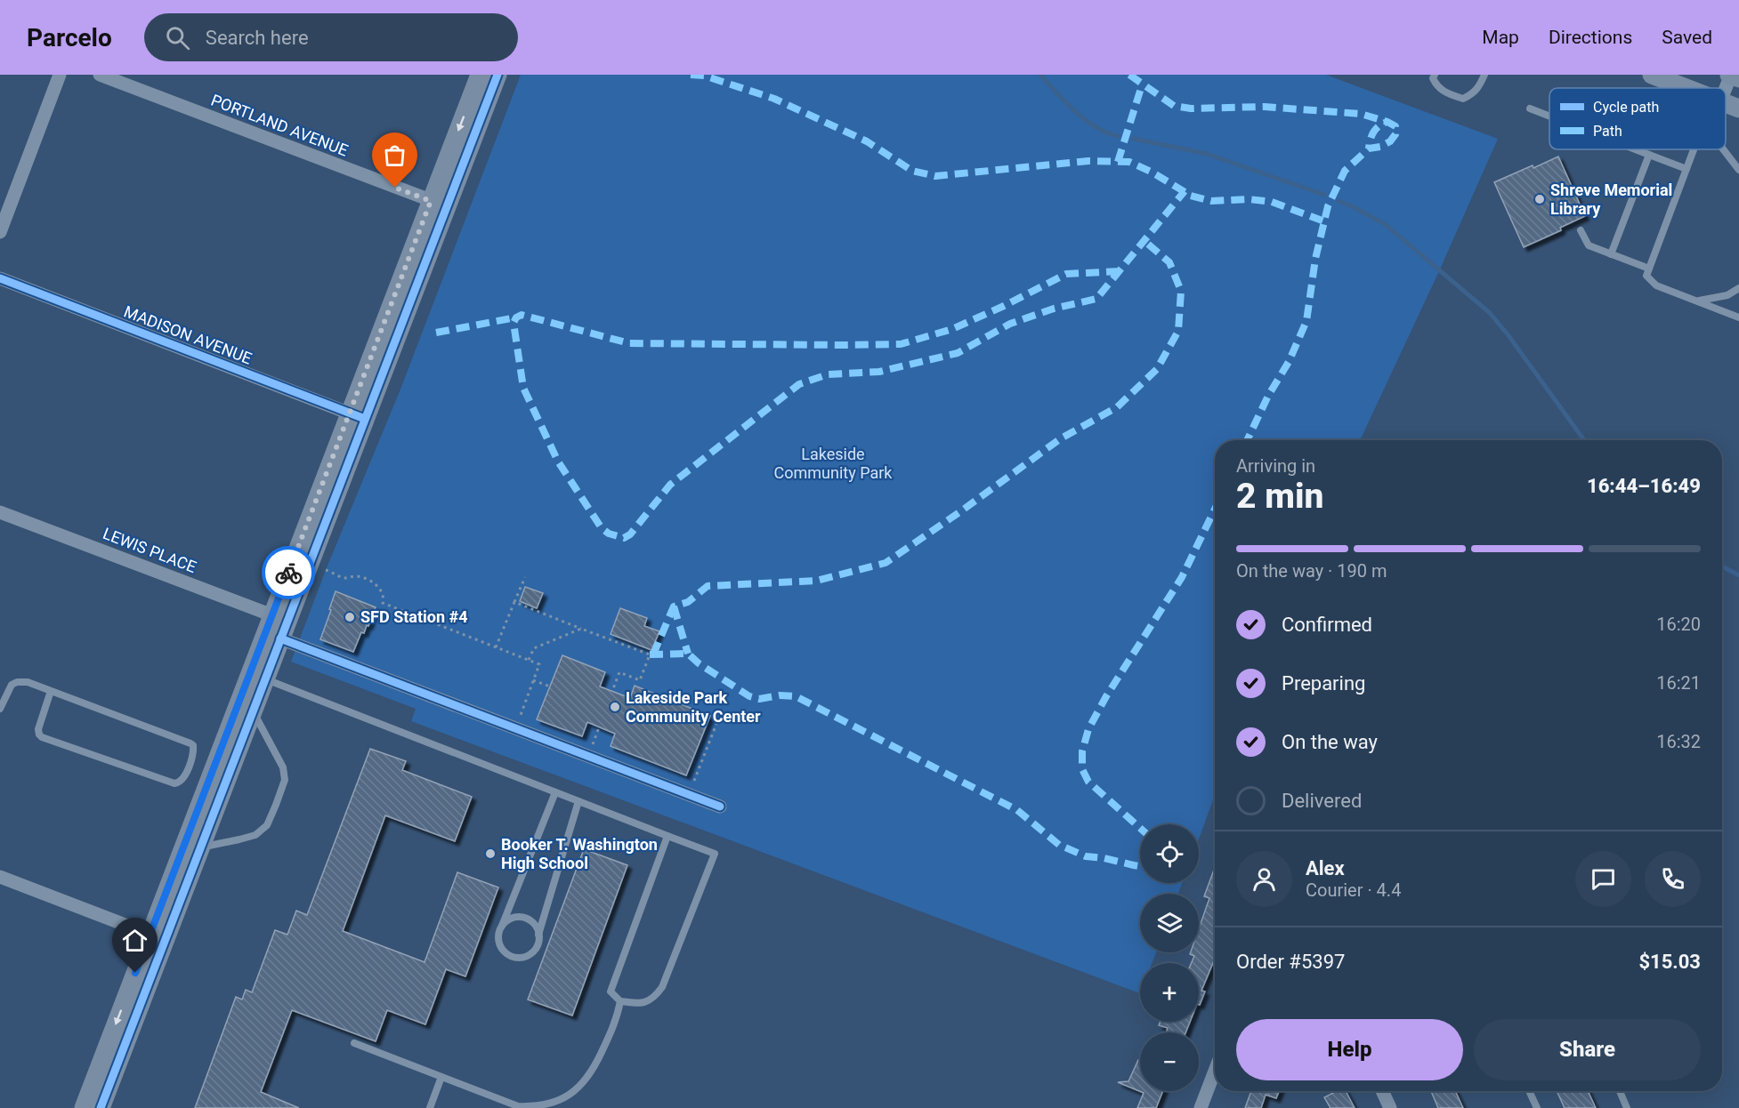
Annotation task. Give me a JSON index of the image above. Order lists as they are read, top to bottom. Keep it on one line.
{"streets":{"street":["PORTLAND AVENUE","MADISON AVENUE","LEWIS PLACE"]},"parks":["Lakeside Community Park"],"places":["Shreve Memorial Library","SFD Station #4","Lakeside Park Community Center","Booker T. Washington High School"],"legend":["Cycle path","Path"],"page":{"header":"Parcelo","search":"Search here","nav":["Map","Directions","Saved"],"heading":["2 min","Arriving in","16:44–16:49"],"panel":["Alex","Courier · 4.4","Order #5397","$15.03"],"bar":"On the way · 190 m","list":[["Confirmed","16:20"],["Preparing","16:21"],["On the way","16:32"],"Delivered"],"map_buttons":["+","−"],"buttons":["Help","Share"]}}
